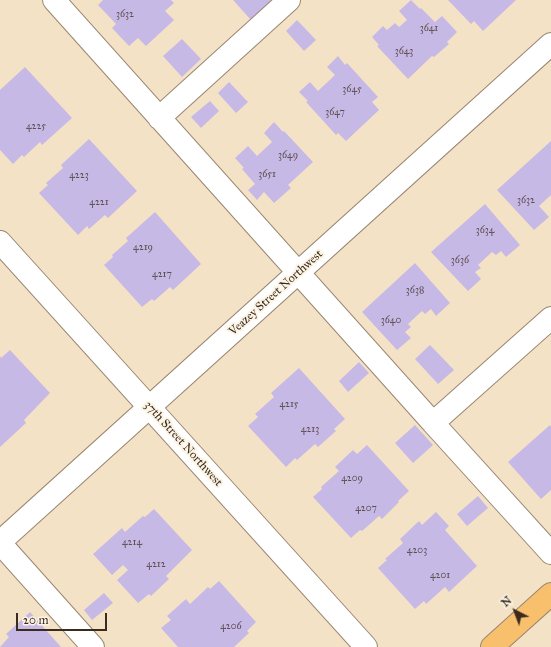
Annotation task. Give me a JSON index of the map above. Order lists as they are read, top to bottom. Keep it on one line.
{"streets":{"street":["Veazey Street Northwest","37th Street Northwest"]},"crossings":[["Veazey Street Northwest","37th Street Northwest"]],"house_numbers":["3632","3641","3643","3645","3647","4225","3649","3651","4223","3632","4221","3634","4219","3636","4217","3638","3640","4215","4213","4209","4207","4214","4203","4212","4201","4206"],"scale_bar":"20 m","north":"top left"}
